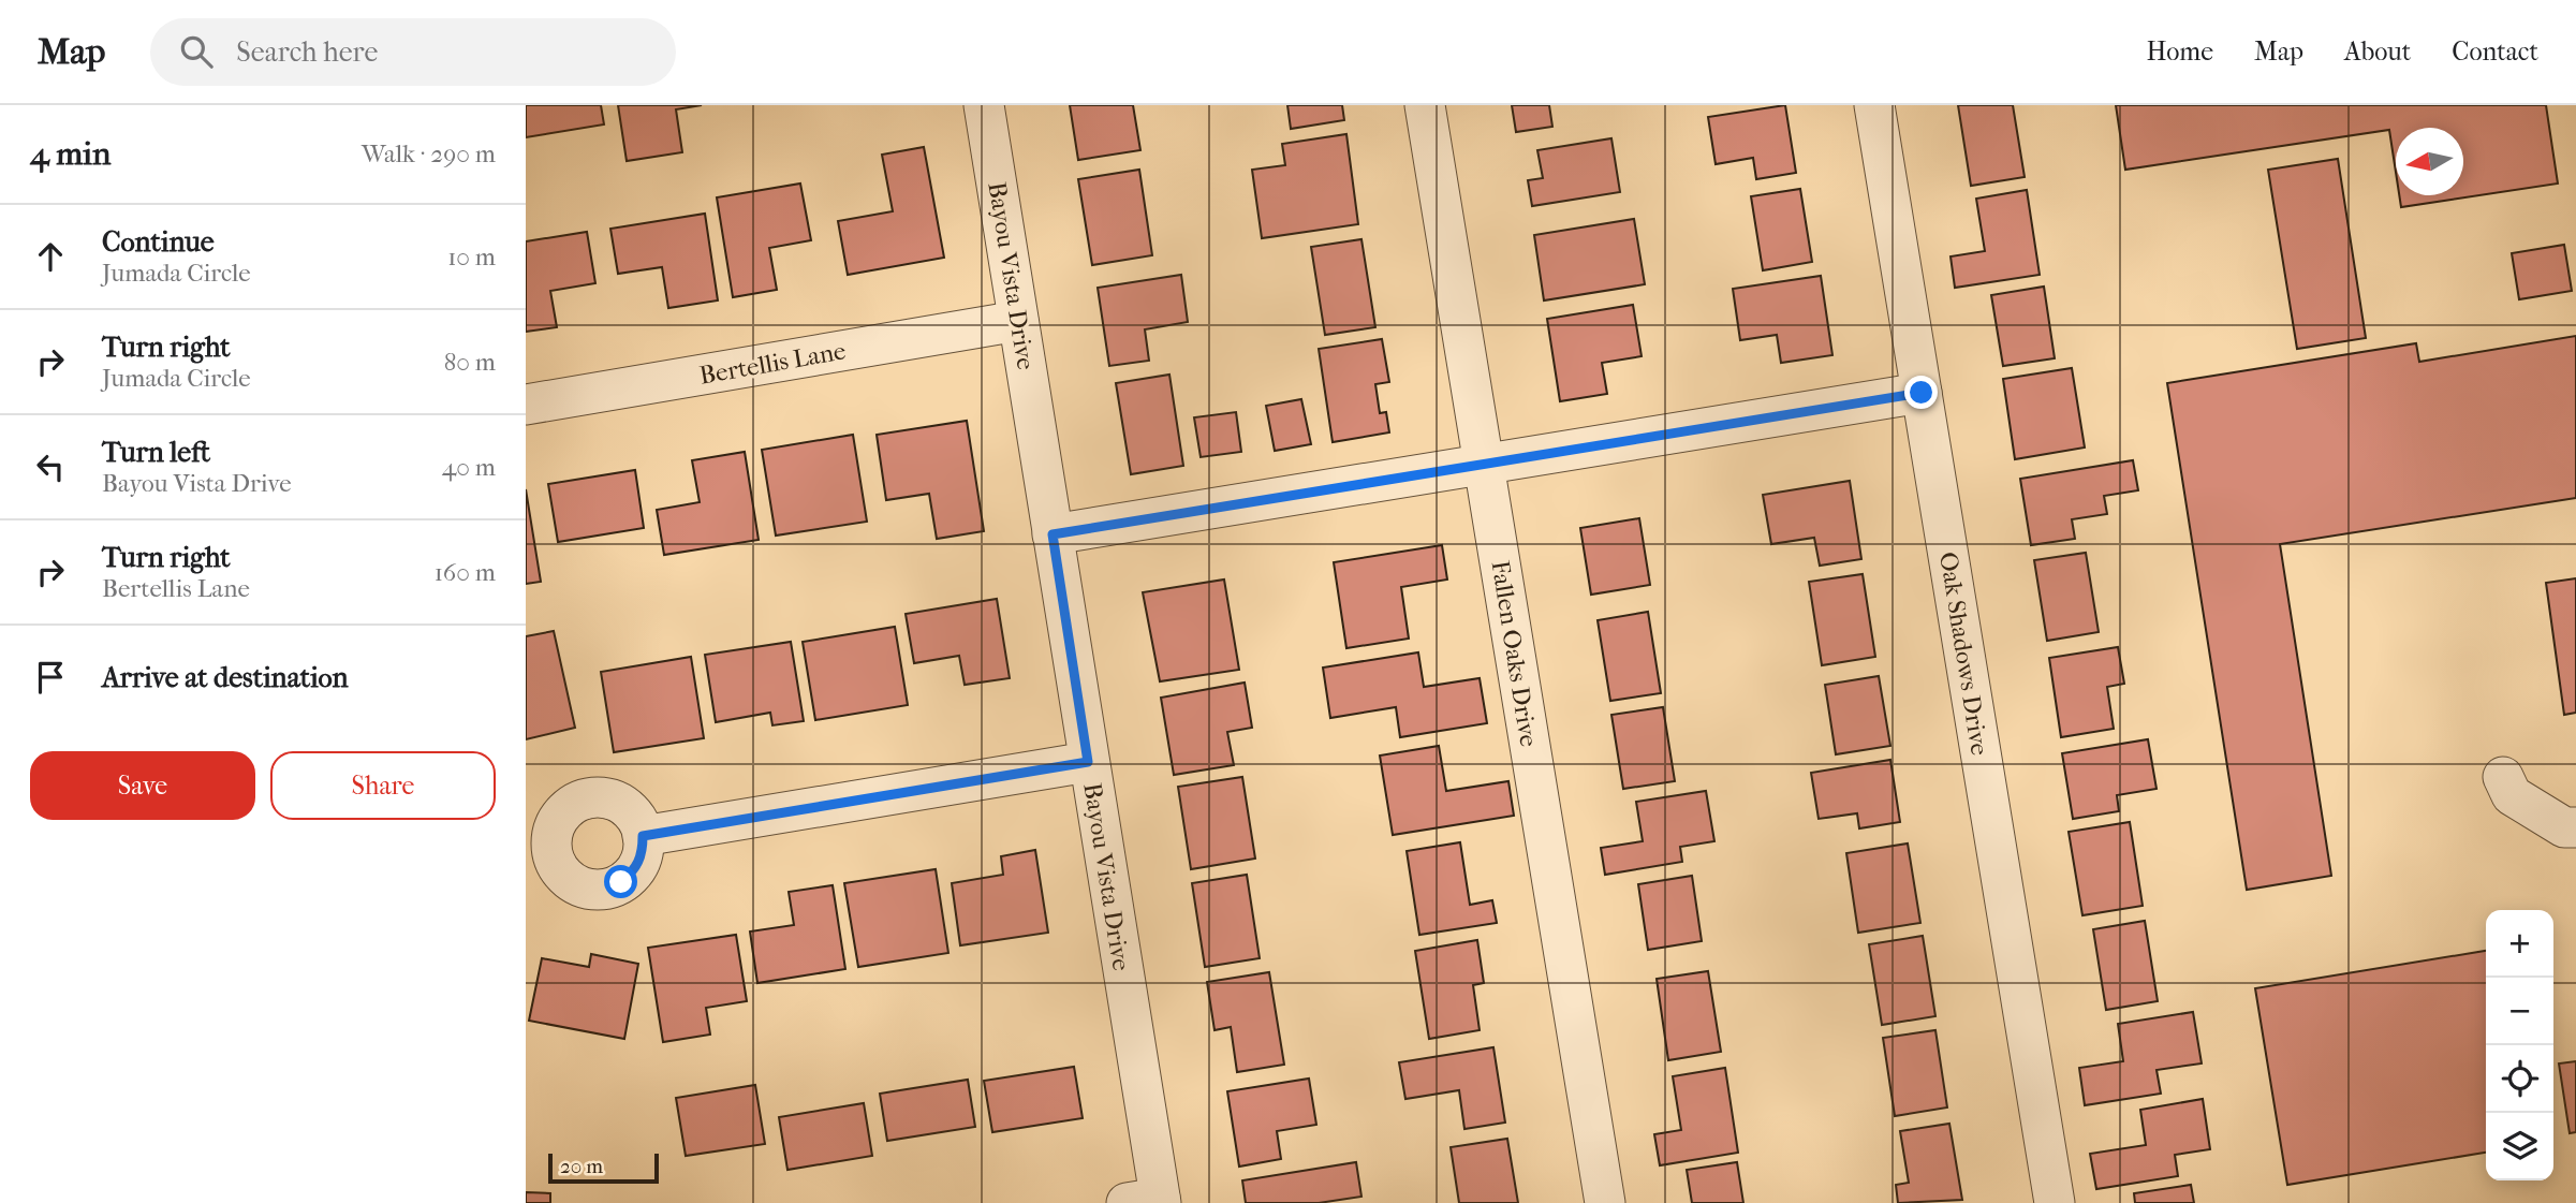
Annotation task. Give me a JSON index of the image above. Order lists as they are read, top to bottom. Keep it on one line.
{"streets":{"street":["Bayou Vista Drive","Bertellis Lane","Fallen Oaks Drive","Oak Shadows Drive"]},"crossings":[["Bayou Vista Drive","Bertellis Lane"]],"scale_bar":"20 m","north":"left","page":{"header":"Map","search":"Search here","nav":["Home","Map","About","Contact"],"heading":["4 min","Walk · 290 m"],"list":[["Continue","Jumada Circle","10 m"],["Turn right","Jumada Circle","80 m"],["Turn left","Bayou Vista Drive","40 m"],["Turn right","Bertellis Lane","160 m"],"Arrive at destination"],"buttons":["Save","Share"],"map_buttons":["+","−"],"scale":"20 m"}}
